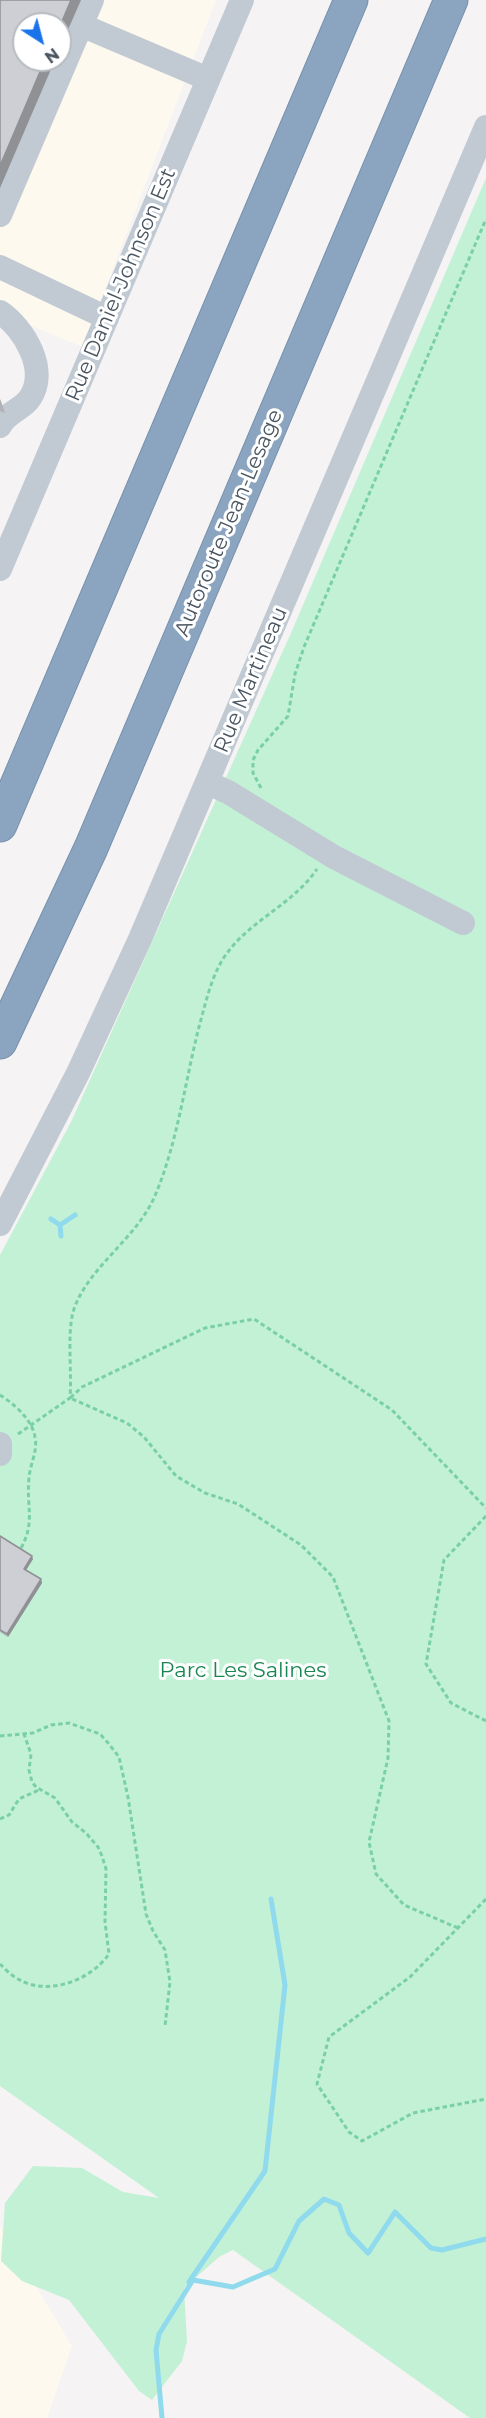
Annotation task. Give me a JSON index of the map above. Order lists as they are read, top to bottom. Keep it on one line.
{"streets":{"highway":["Autoroute Jean-Lesage"],"street":["Rue Daniel-Johnson Est","Rue Martineau"]},"parks":["Parc Les Salines"],"north":"bottom right"}
